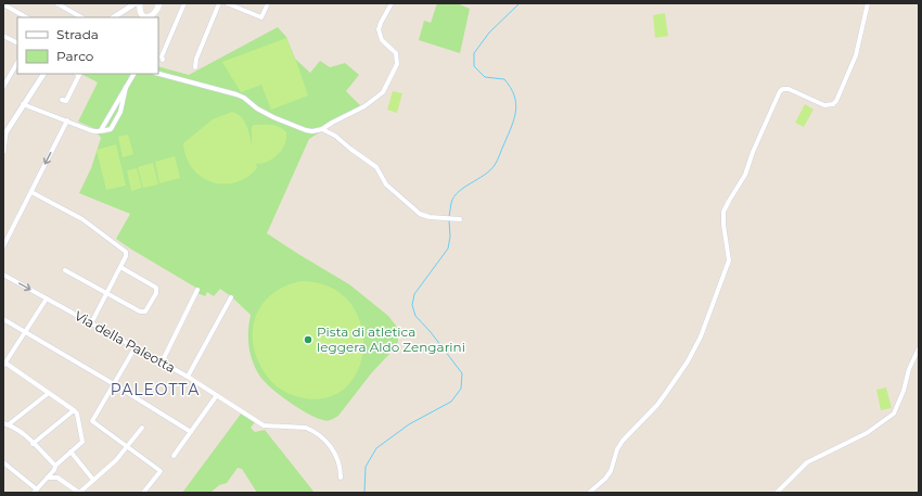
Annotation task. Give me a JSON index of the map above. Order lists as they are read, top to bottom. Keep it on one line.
{"streets":{"street":["Via della Paleotta"]},"districts":["PALEOTTA"],"places":["Pista di atletica leggera Aldo Zengarini"],"legend":["Strada","Parco"]}
